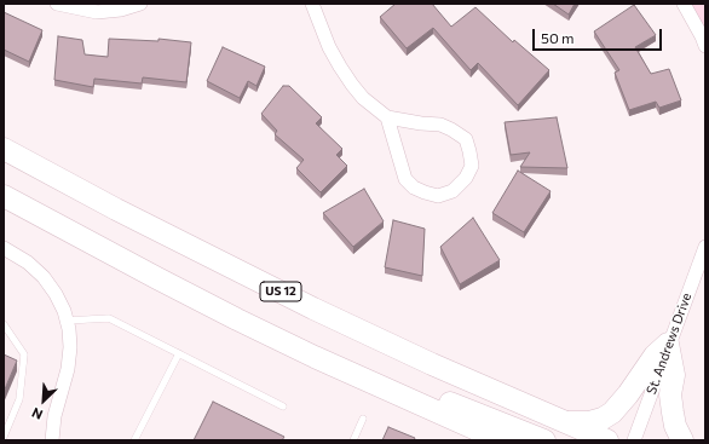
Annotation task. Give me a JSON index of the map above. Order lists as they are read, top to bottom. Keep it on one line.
{"streets":{"main road":["US 12"],"street":["St. Andrews Drive"]},"scale_bar":"50 m","north":"bottom left"}
